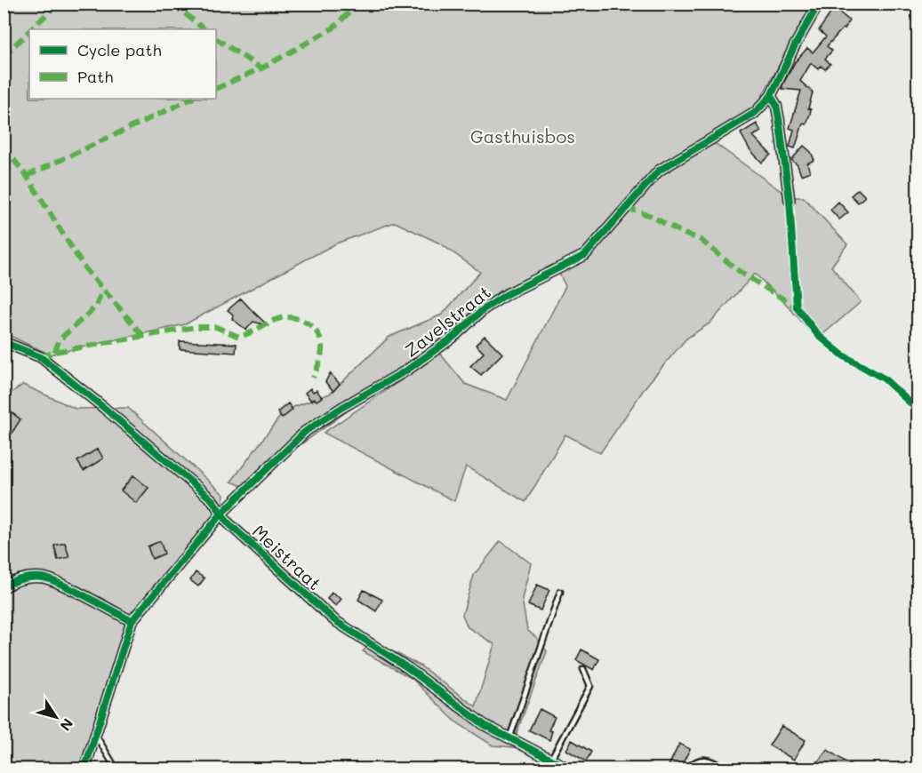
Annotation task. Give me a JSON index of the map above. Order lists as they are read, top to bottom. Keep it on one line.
{"streets":{"street":["Zavelstraat","Meistraat"]},"crossings":[["Zavelstraat","Meistraat"]],"parks":["Gasthuisbos"],"legend":["Cycle path","Path"],"north":"bottom right"}
